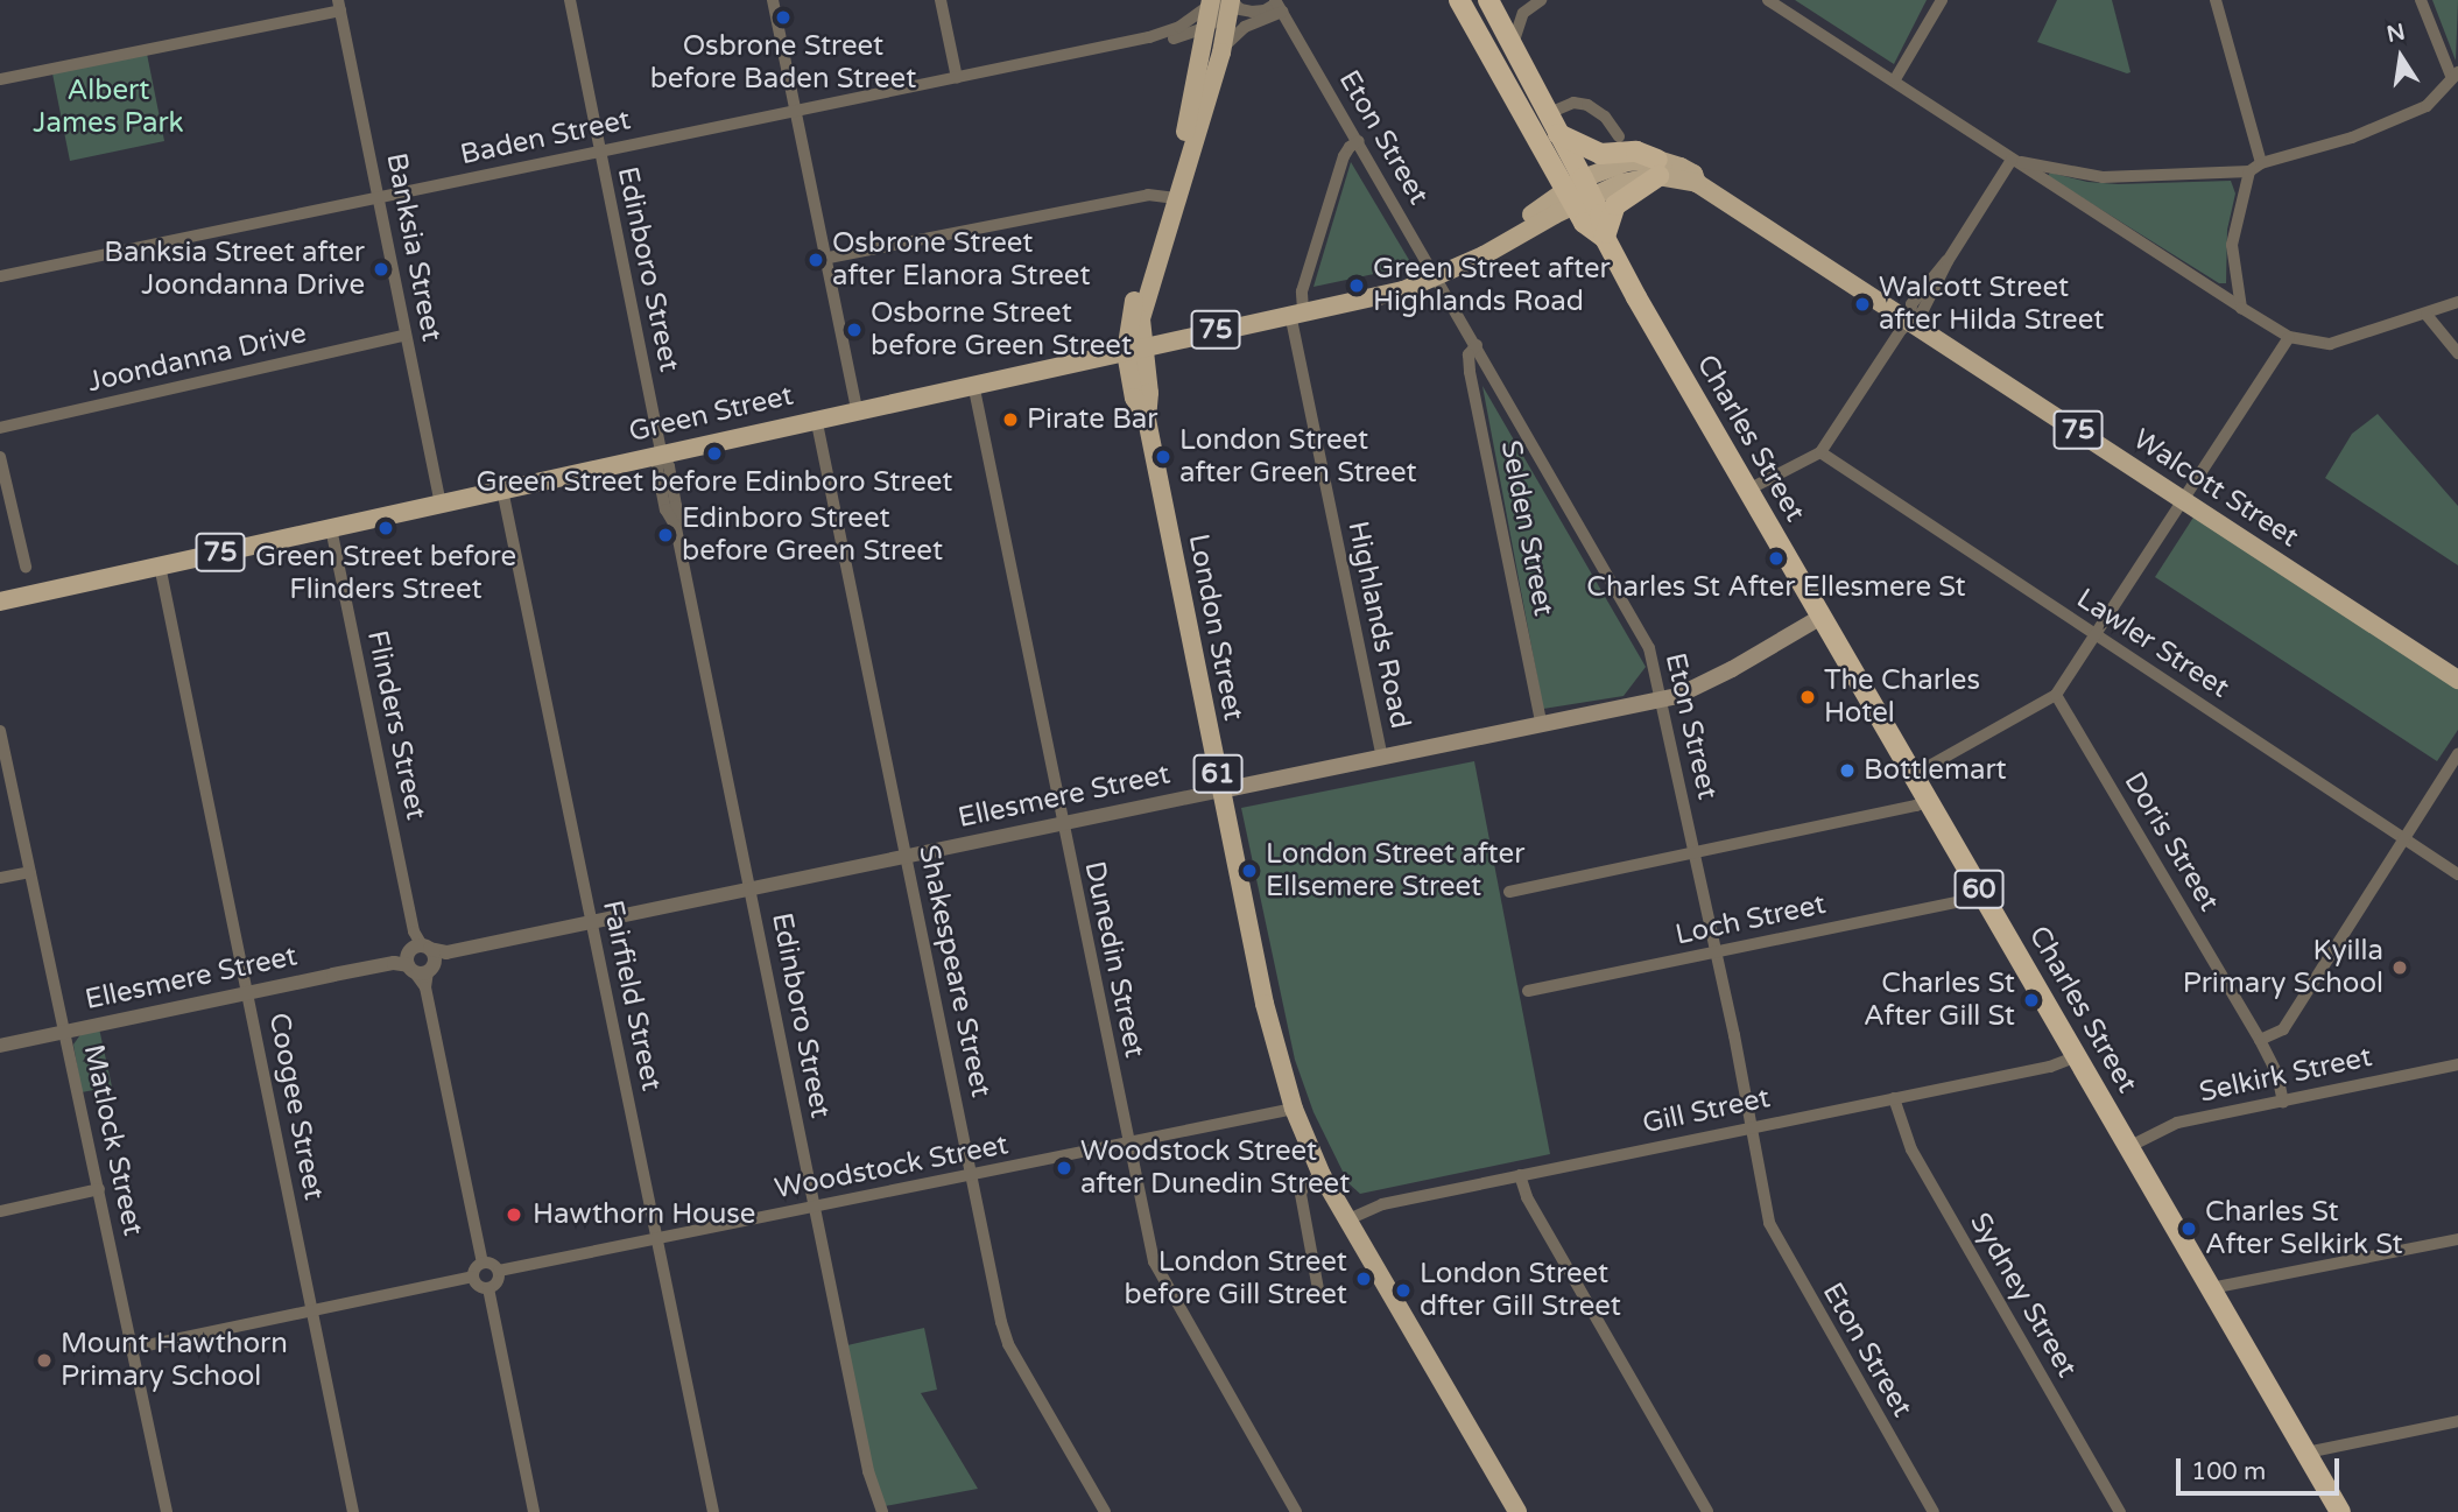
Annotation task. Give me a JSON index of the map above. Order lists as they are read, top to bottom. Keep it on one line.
{"streets":{"highway":["Charles Street","60"],"main road":["75","Green Street","Walcott Street","London Street","61","Ellesmere Street"],"street":["Baden Street","Eton Street","Banksia Street","Edinboro Street","Joondanna Drive","Selden Street","Highlands Road","Lawler Street","Flinders Street","Doris Street","Loch Street","Dunedin Street","Shakespeare Street","Fairfield Street","Selkirk Street","Coogee Street","Gill Street","Matlock Street","Woodstock Street","Sydney Street"]},"crossings":[["Baden Street","Banksia Street"],["Baden Street","Edinboro Street"],["Baden Street","London Street"],["Eton Street","Green Street"],["Eton Street","Selden Street"],["Eton Street","Highlands Road"],["Eton Street","Ellesmere Street"],["Eton Street","Loch Street"],["Eton Street","Gill Street"],["Banksia Street","Joondanna Drive"],["Banksia Street","Green Street"],["Edinboro Street","Green Street"],["Edinboro Street","Ellesmere Street"],["Edinboro Street","Woodstock Street"],["75","Green Street"],["75","Charles Street"],["75","Walcott Street"],["Green Street","Charles Street"],["Green Street","Highlands Road"],["Green Street","London Street"],["Green Street","Flinders Street"],["Green Street","Dunedin Street"],["Green Street","Shakespeare Street"],["Green Street","Fairfield Street"],["Green Street","Coogee Street"],["Charles Street","Ellesmere Street"],["Charles Street","Loch Street"],["Charles Street","Selkirk Street"],["Charles Street","Gill Street"],["Selden Street","Ellesmere Street"],["Highlands Road","Ellesmere Street"],["London Street","Ellesmere Street"],["London Street","Gill Street"],["London Street","Woodstock Street"],["Flinders Street","Ellesmere Street"],["Ellesmere Street","Dunedin Street"],["Ellesmere Street","Shakespeare Street"],["Ellesmere Street","Fairfield Street"],["Ellesmere Street","Coogee Street"],["Ellesmere Street","Matlock Street"],["Doris Street","Selkirk Street"],["Dunedin Street","Woodstock Street"],["Shakespeare Street","Woodstock Street"],["Fairfield Street","Woodstock Street"],["Gill Street","Sydney Street"]],"parks":["Albert James Park"],"places":["Osbrone Street before Baden Street","Osbrone Street after Elanora Street","Banksia Street after Joondanna Drive","Green Street after Highlands Road","Walcott Street after Hilda Street","Osborne Street before Green Street","Pirate Bar","Green Street before Edinboro Street","London Street after Green Street","Green Street before Flinders Street","Edinboro Street before Green Street","Charles St After Ellesmere St","The Charles Hotel","Bottlemart","London Street after Ellsemere Street","Kyilla Primary School","Charles St After Gill St","Woodstock Street after Dunedin Street","Hawthorn House","Charles St After Selkirk St","London Street before Gill Street","London Street dfter Gill Street","Mount Hawthorn Primary School"],"scale_bar":"100 m","north":"top"}
